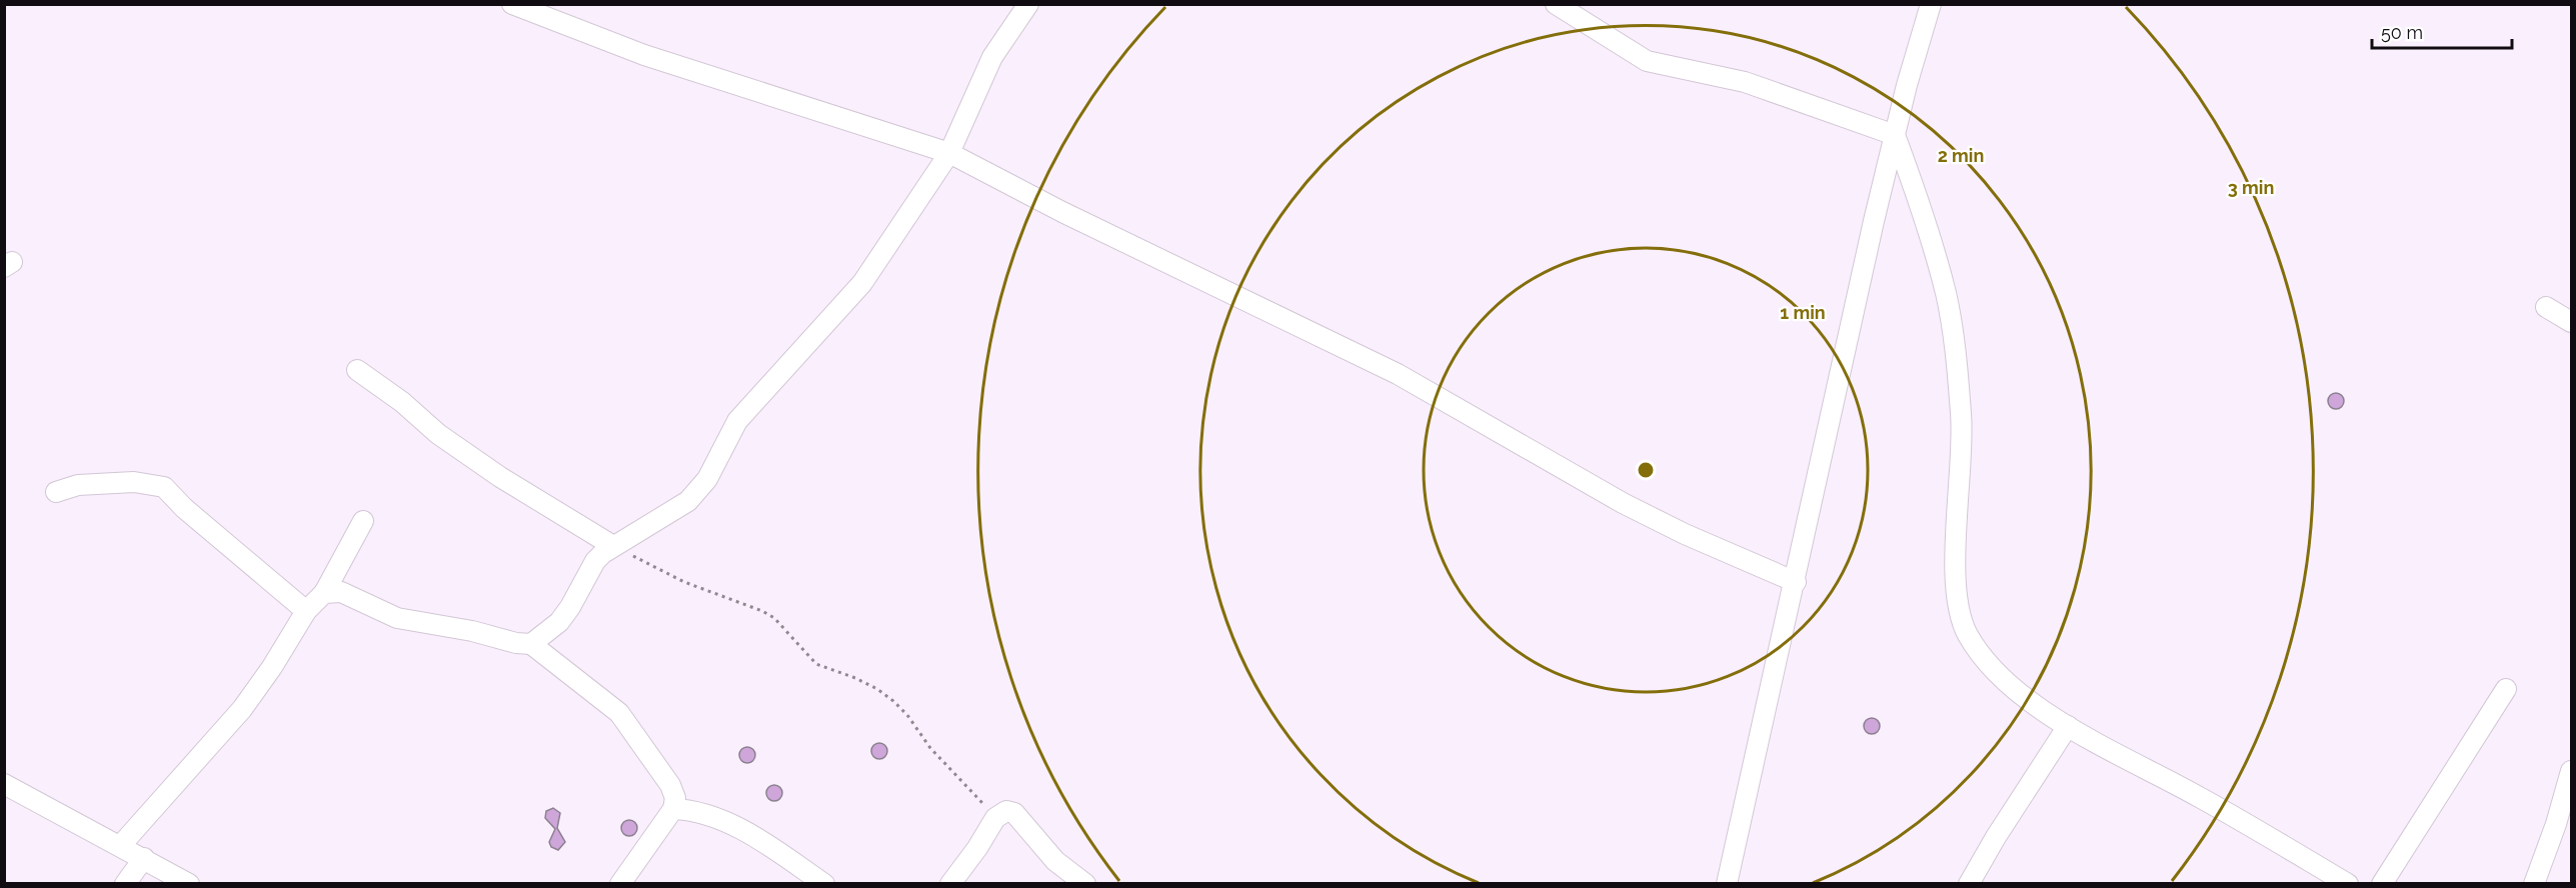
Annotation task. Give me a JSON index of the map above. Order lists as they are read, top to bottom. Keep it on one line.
{"scale_bar":"50 m","rings":["2 min","3 min","1 min"]}
